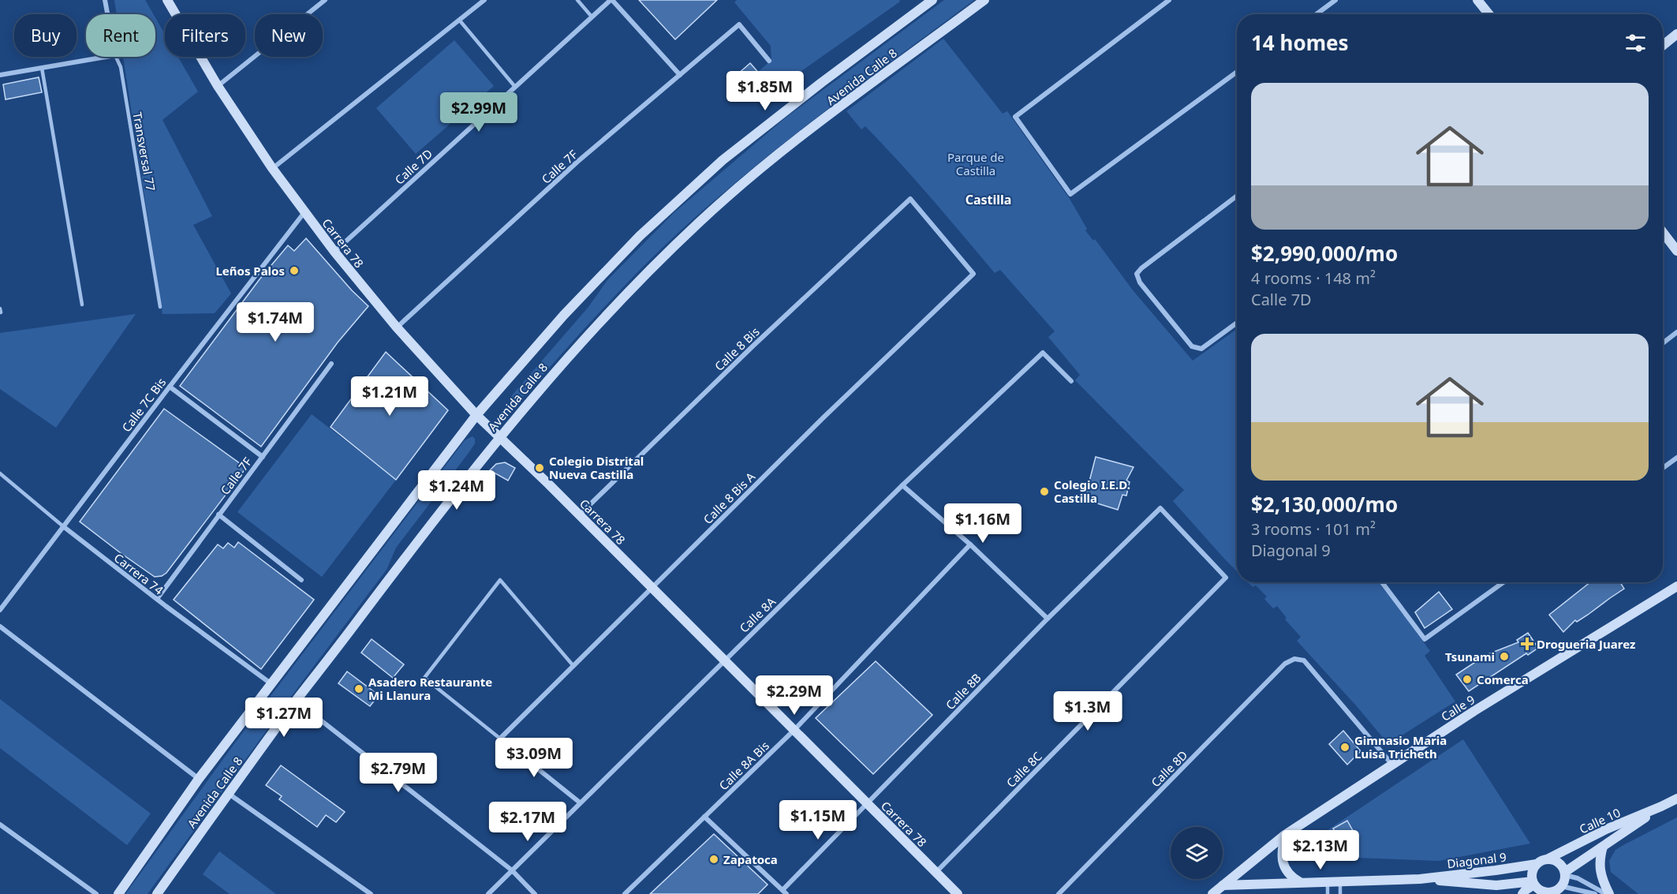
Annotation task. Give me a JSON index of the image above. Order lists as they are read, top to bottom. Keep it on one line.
{"streets":{"street":["Avenida Calle 8","Transversal 77","Calle 7D","Calle 7F","Carrera 78","Calle 8 Bis","Calle 7C Bis","Calle 8 Bis A","Carrera 74","Calle 8A","Calle 8B","Calle 9","Calle 8A Bis","Calle 8D","Calle 8C","Calle 10","Diagonal 9"]},"crossings":[["Avenida Calle 8","Carrera 78"],["Avenida Calle 8","Carrera 74"],["Calle 7D","Carrera 78"],["Calle 7F","Carrera 78"],["Calle 7F","Carrera 74"],["Carrera 78","Calle 8 Bis"],["Carrera 78","Calle 7C Bis"],["Carrera 78","Calle 8 Bis A"],["Carrera 78","Calle 8A"],["Carrera 78","Calle 8B"],["Carrera 78","Calle 8A Bis"],["Carrera 78","Calle 8C"],["Calle 8 Bis","Calle 8 Bis A"],["Calle 7C Bis","Carrera 74"],["Calle 8B","Calle 8C"],["Calle 9","Calle 8D"],["Calle 9","Diagonal 9"],["Calle 10","Diagonal 9"]],"districts":["Castilla"],"parks":["Parque de Castilla"],"places":{"other":["Leños Palos","Colegio Distrital Nueva Castilla","Colegio I.E.D. Castilla","Tsunami","Comerca","Asadero Restaurante Mi Llanura","Gimnasio Maria Luisa Tricheth","Zapatoca"],"health":["Drogueria Juarez"]},"page":{"chip":["Buy","Rent","Filters","New"],"heading":"14 homes","price":["$1.85M","$2.99M","$1.74M","$1.21M","$1.24M","$1.16M","$2.29M","$1.3M","$1.27M","$3.09M","$2.79M","$1.15M","$2.17M","$2.13M"],"list":[{"name":"$2,990,000/mo","note":"4 rooms · 148 m² · Calle 7D"},{"name":"$2,130,000/mo","note":"3 rooms · 101 m² · Diagonal 9"}]}}
